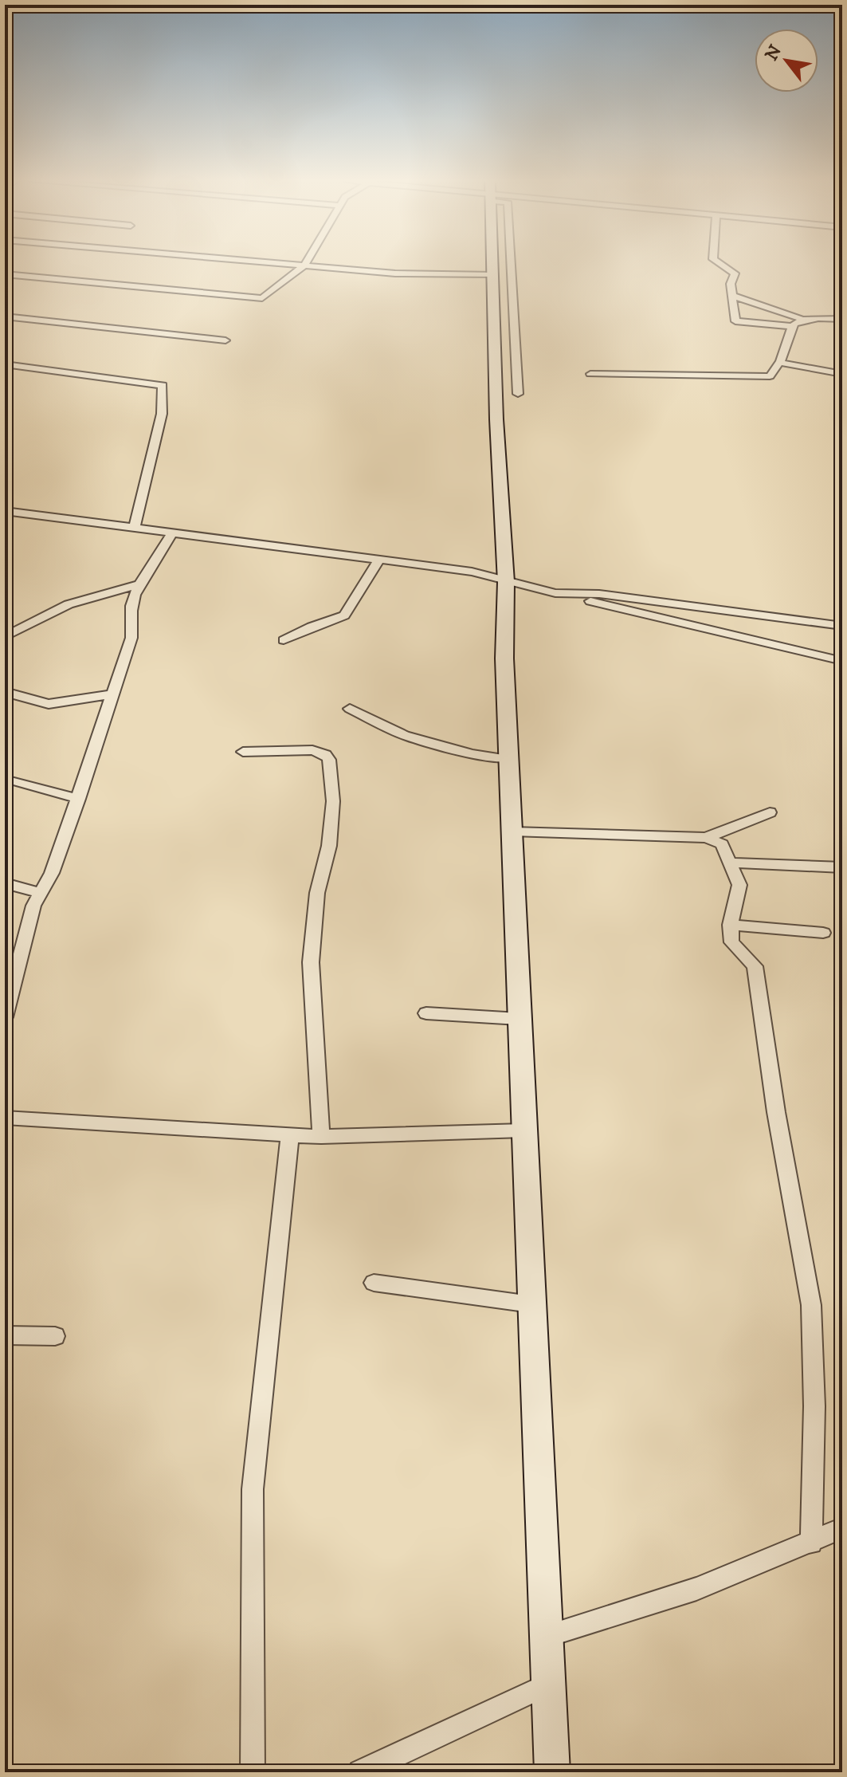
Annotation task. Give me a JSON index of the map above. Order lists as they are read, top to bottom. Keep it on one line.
{"north":"top left"}
